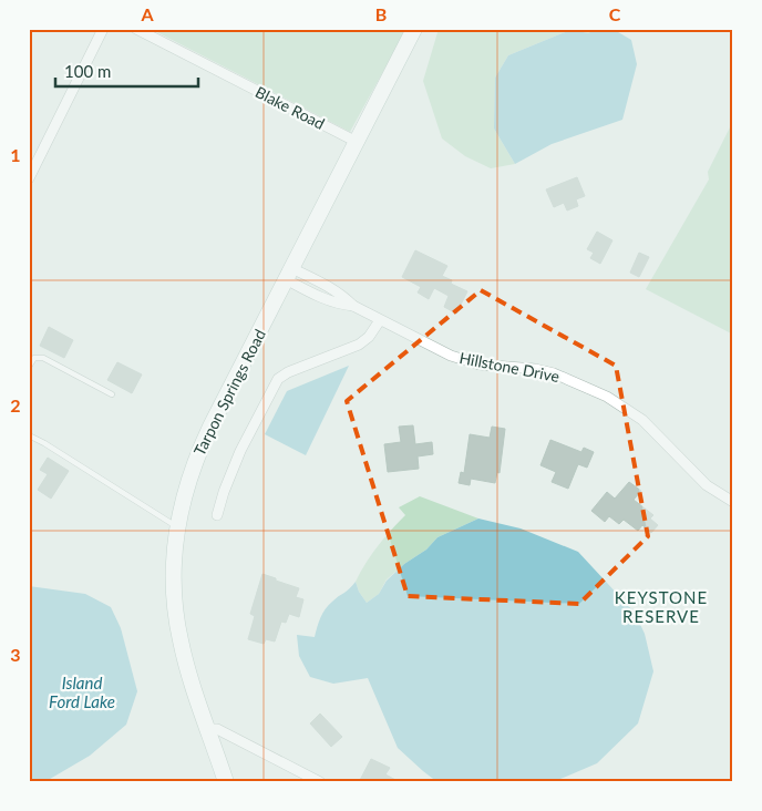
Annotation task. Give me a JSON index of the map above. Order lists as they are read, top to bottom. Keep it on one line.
{"streets":{"main road":["Tarpon Springs Road"],"street":["Blake Road","Hillstone Drive"]},"crossings":[["Blake Road","Tarpon Springs Road"],["Hillstone Drive","Tarpon Springs Road"]],"districts":["KEYSTONE RESERVE"],"water":["Island Ford Lake"],"scale_bar":"100 m","grid":{"columns":["A","B","C"],"rows":["1","2","3"]}}
